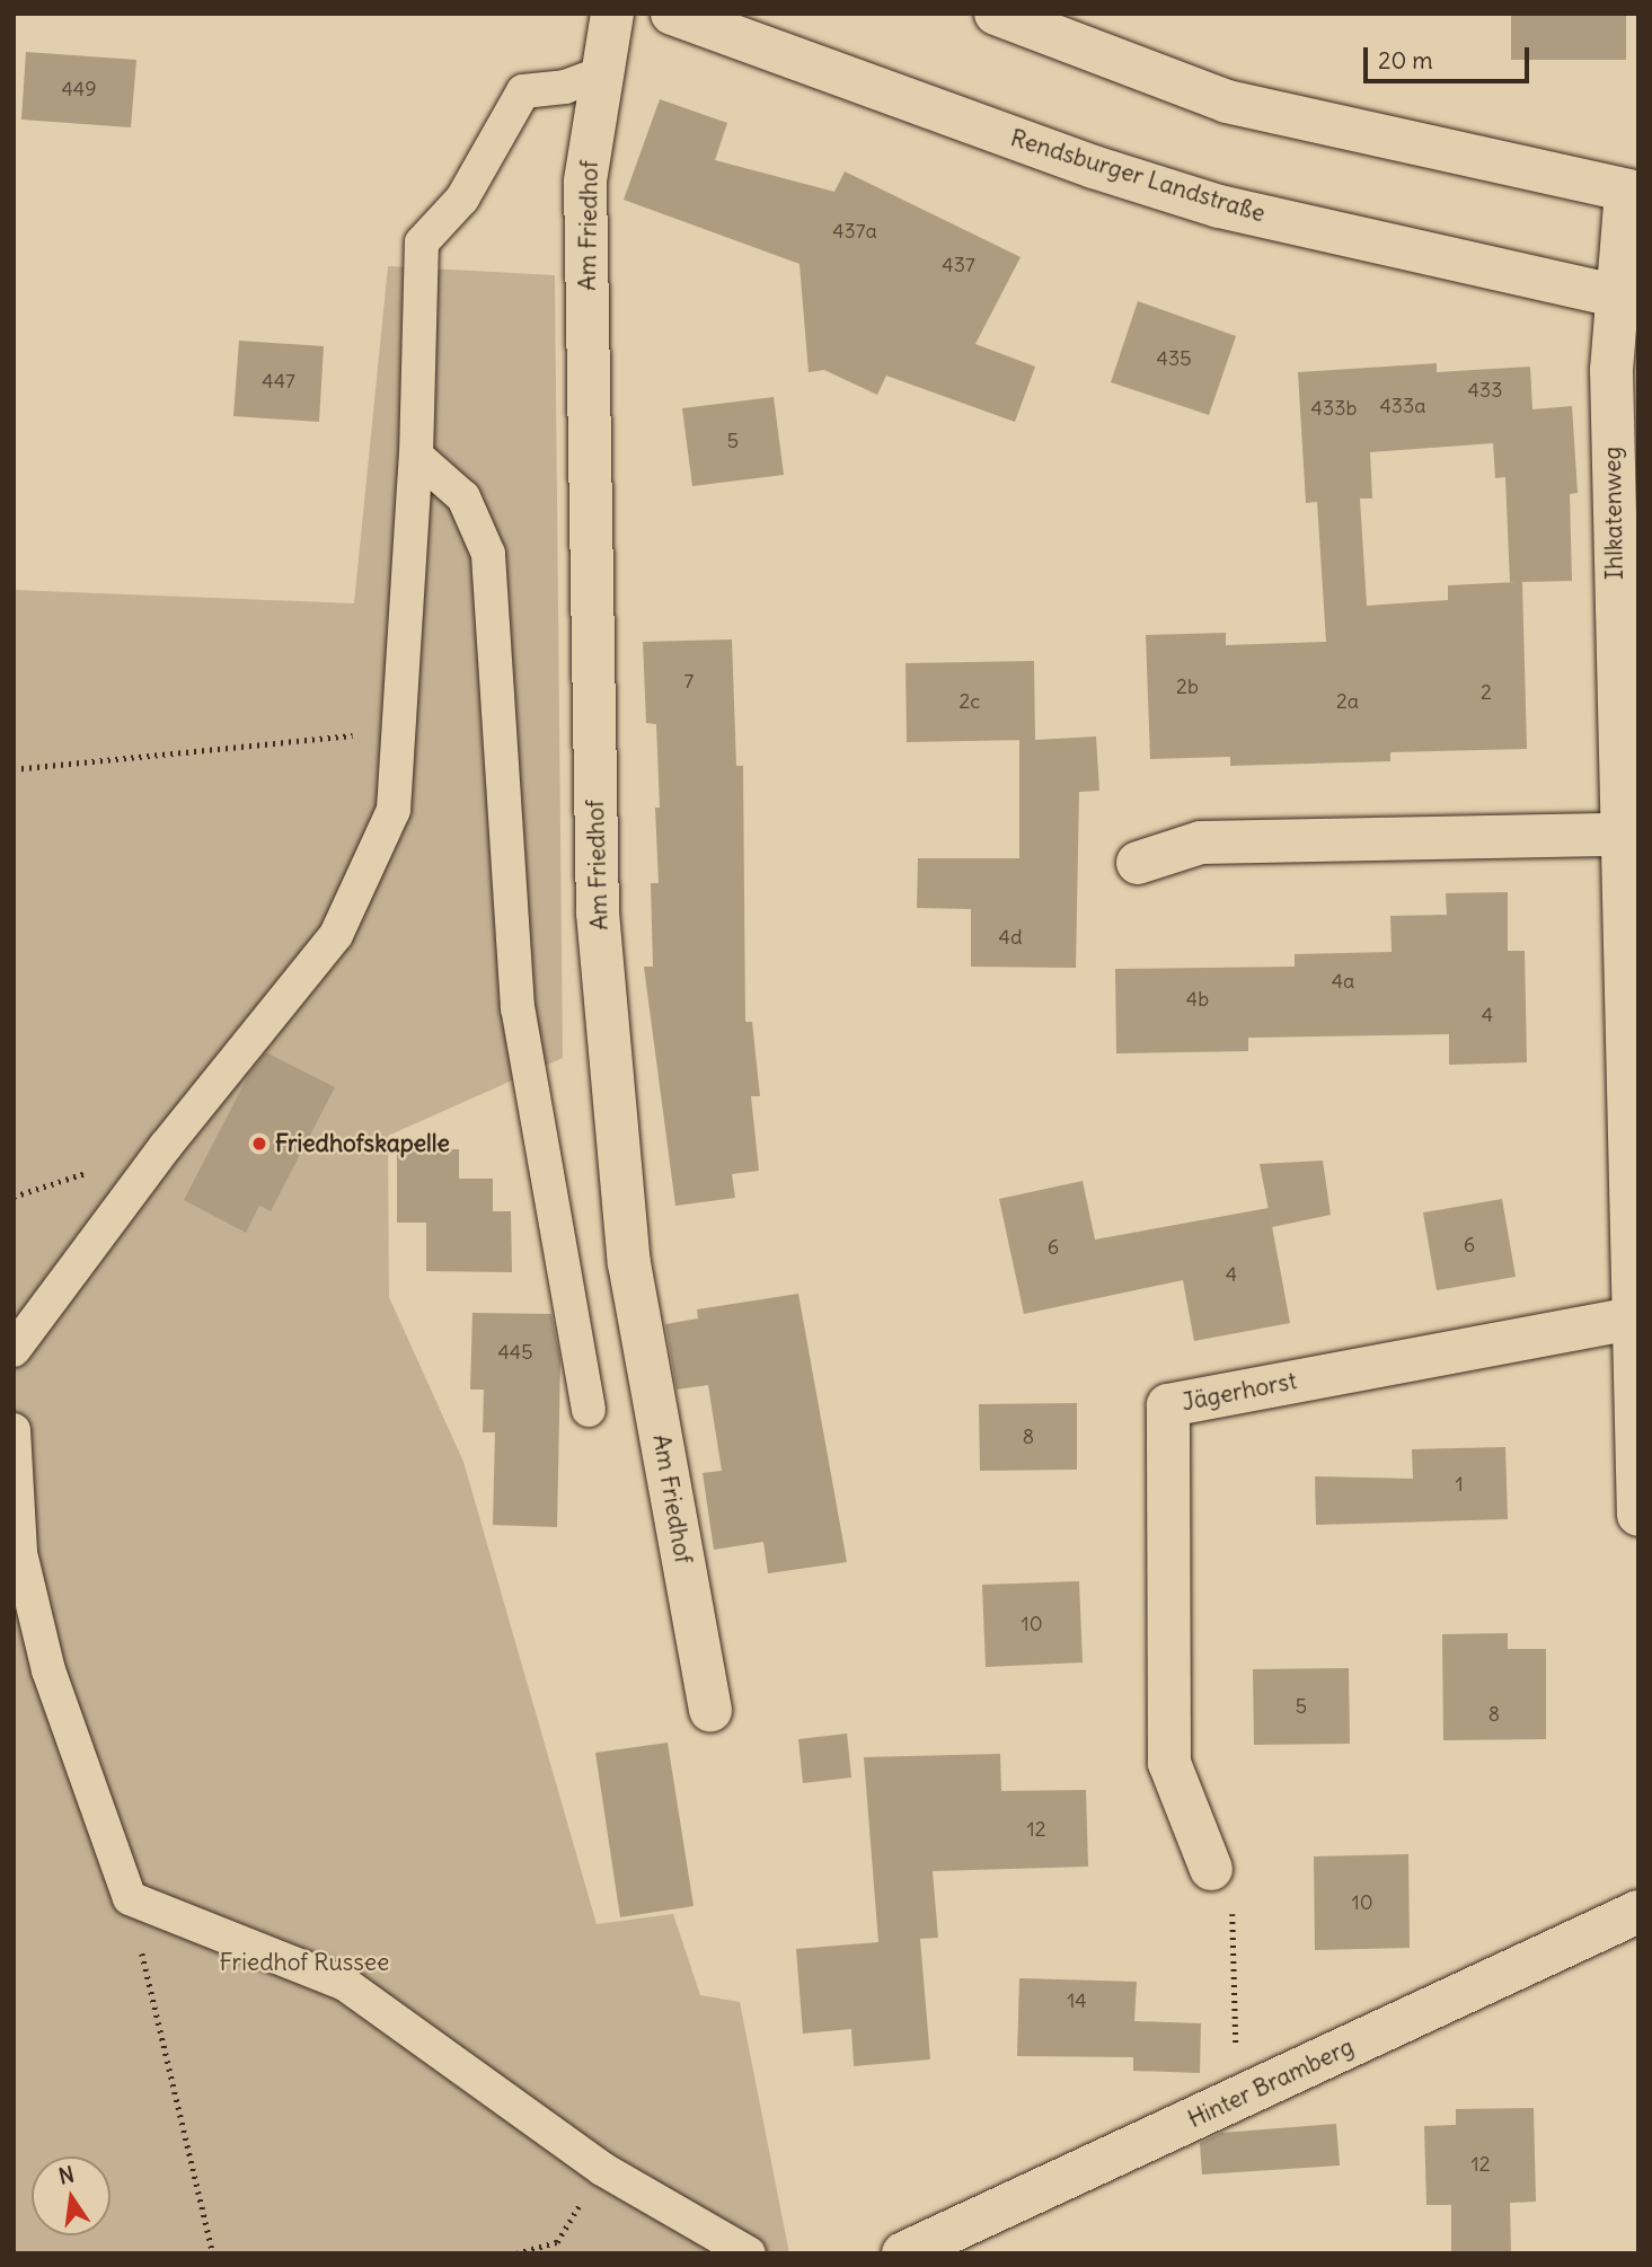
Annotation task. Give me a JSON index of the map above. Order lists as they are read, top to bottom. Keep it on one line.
{"streets":{"street":["Rendsburger Landstraße","Am Friedhof","Ihlkatenweg","Jägerhorst","Hinter Bramberg"]},"crossings":[["Rendsburger Landstraße","Ihlkatenweg"],["Ihlkatenweg","Jägerhorst"]],"parks":["Friedhof Russee"],"places":["Friedhofskapelle"],"house_numbers":["449","437a","437","435","447","433","433a","433b","5","7","2b","2","2c","2a","4d","4a","4b","4","6","6","4","445","8","1","10","5","8","12","10","14","12"],"scale_bar":"20 m","north":"top"}
